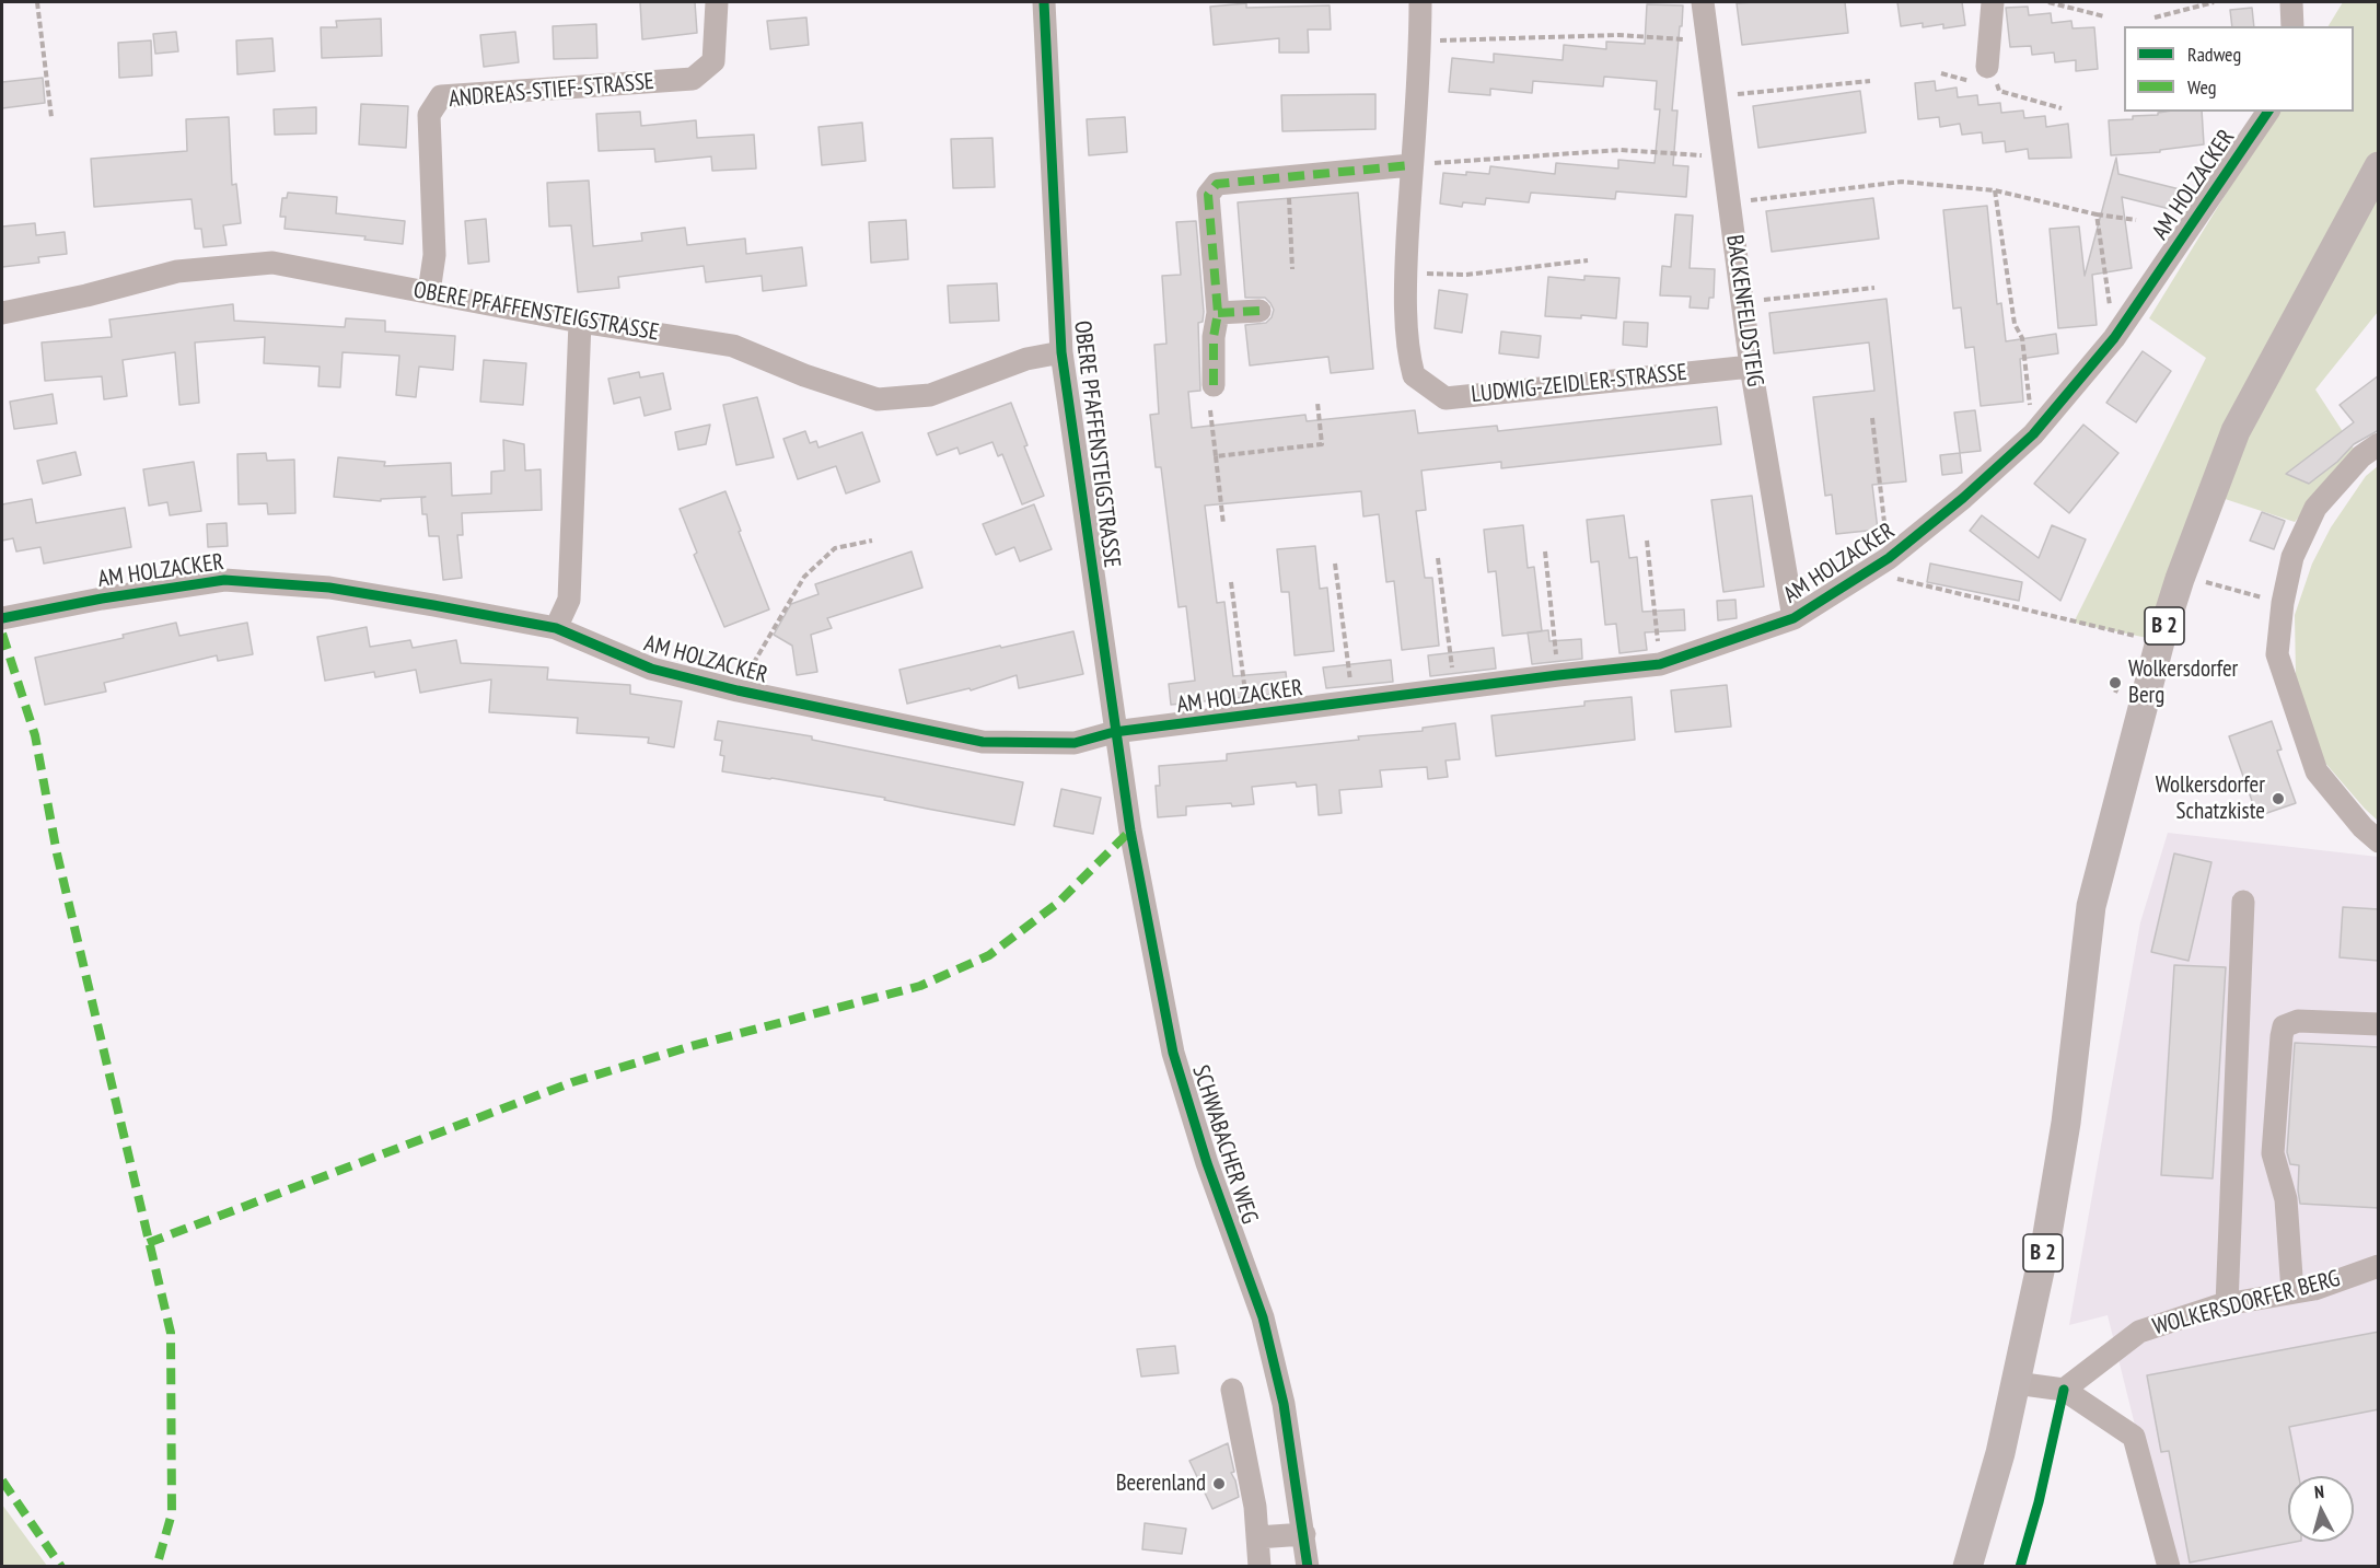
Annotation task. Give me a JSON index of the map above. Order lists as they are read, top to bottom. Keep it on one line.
{"streets":{"main road":["B 2"],"street":["ANDREAS-STIEF-STRASSE","AM HOLZACKER","BACKENFELDSTEIG","OBERE PFAFFENSTEIGSTRASSE","LUDWIG-ZEIDLER-STRASSE","SCHWABACHER WEG","WOLKERSDORFER BERG"]},"crossings":[["ANDREAS-STIEF-STRASSE","OBERE PFAFFENSTEIGSTRASSE"],["AM HOLZACKER","BACKENFELDSTEIG"],["AM HOLZACKER","OBERE PFAFFENSTEIGSTRASSE"],["AM HOLZACKER","SCHWABACHER WEG"],["BACKENFELDSTEIG","LUDWIG-ZEIDLER-STRASSE"],["OBERE PFAFFENSTEIGSTRASSE","SCHWABACHER WEG"]],"places":["Wolkersdorfer Berg","Wolkersdorfer Schatzkiste","Beerenland"],"legend":["Radweg","Weg"],"north":"top"}
